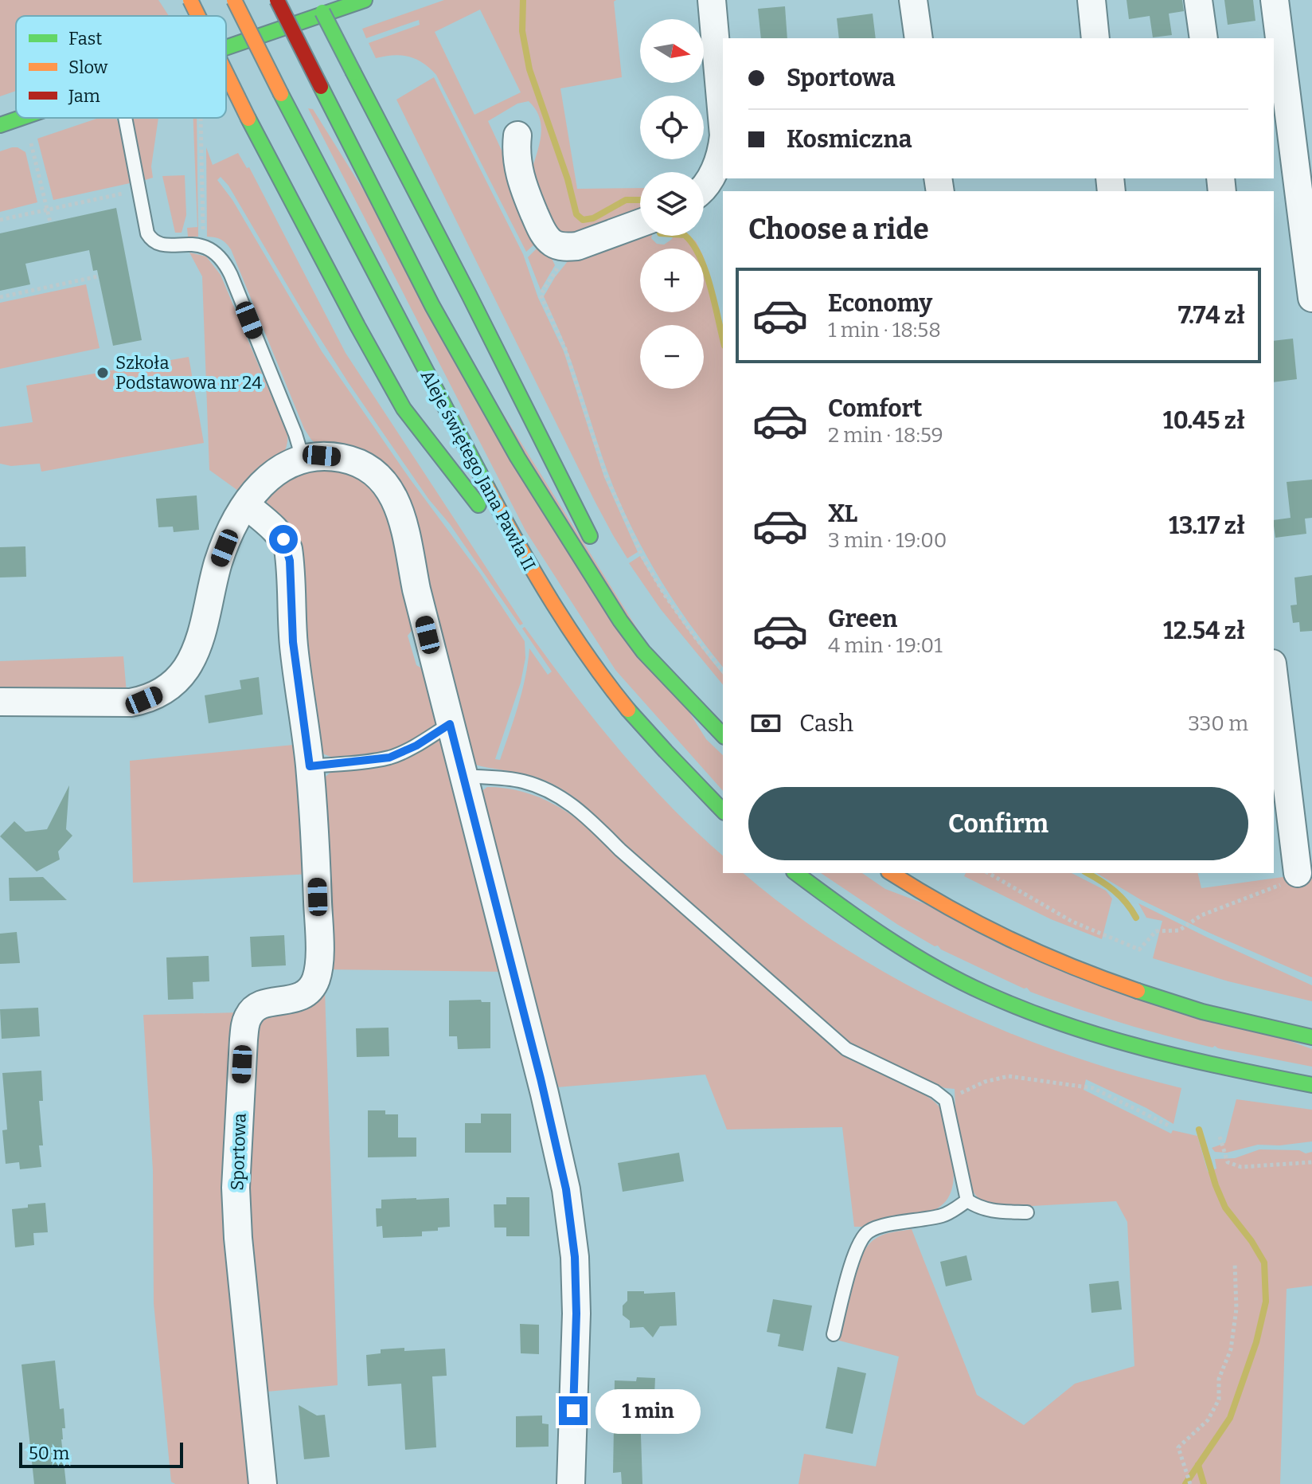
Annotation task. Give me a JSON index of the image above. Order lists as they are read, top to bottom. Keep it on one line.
{"streets":{"main road":["Aleje świętego Jana Pawła II"],"street":["Sportowa"]},"places":["Szkoła Podstawowa nr 24"],"legend":["Fast","Slow","Jam"],"scale_bar":"50 m","north":"right","page":{"map_buttons":["+","−"],"banner":["Sportowa","Kosmiczna"],"heading":"Choose a ride","list":[{"name":"Economy","note":"1 min · 18:58","value":"7.74 zł"},{"name":"Comfort","note":"2 min · 18:59","value":"10.45 zł"},{"name":"XL","note":"3 min · 19:00","value":"13.17 zł"},{"name":"Green","note":"4 min · 19:01","value":"12.54 zł"}],"pay":["Cash","330 m"],"buttons":"Confirm","bubble":"1 min","scale":"50 m"}}
